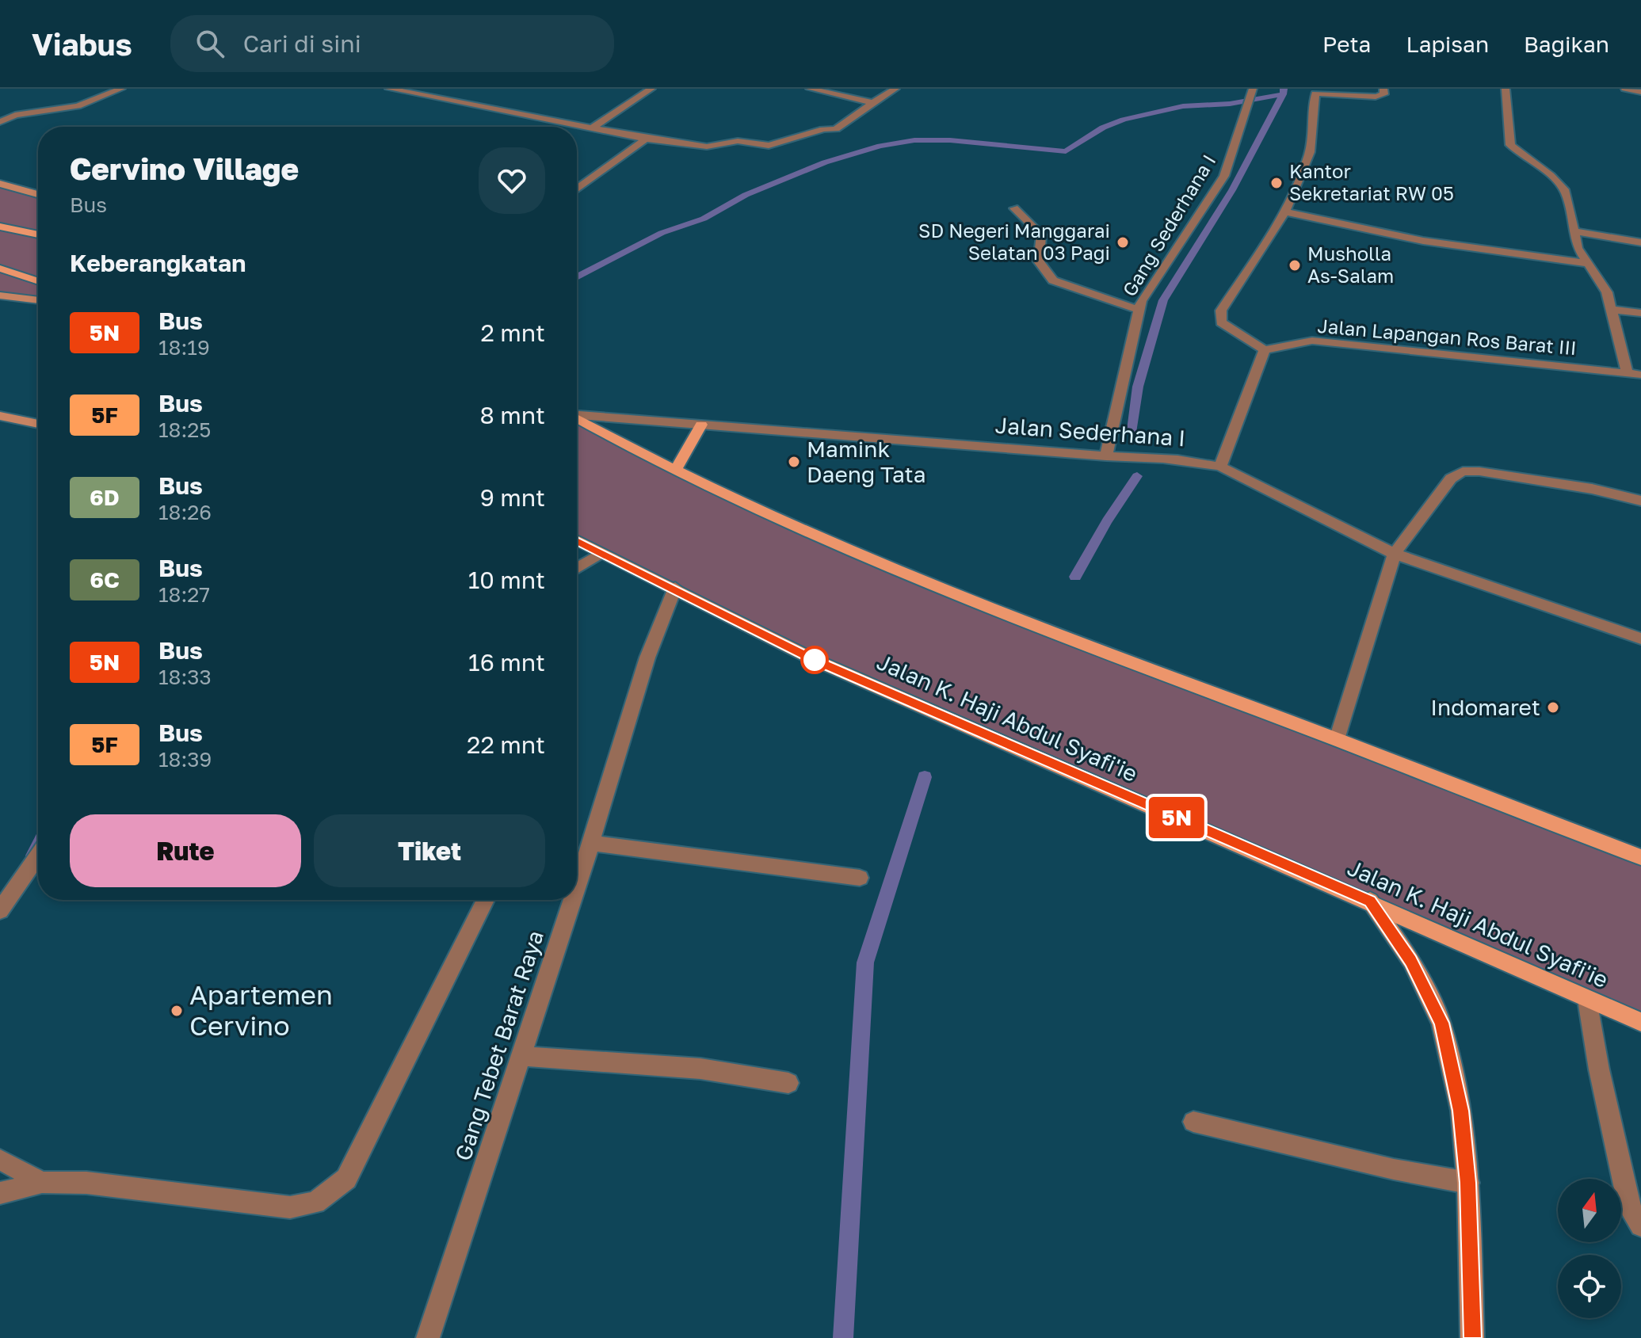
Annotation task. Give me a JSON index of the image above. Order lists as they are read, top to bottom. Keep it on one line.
{"streets":{"main road":["Jalan K. Haji Abdul Syafi'ie"],"street":["Gang Sederhana I","Jalan Lapangan Ros Barat III","Jalan Sederhana I","Gang Tebet Barat Raya"]},"crossings":[["Gang Sederhana I","Jalan Sederhana I"],["Jalan K. Haji Abdul Syafi'ie","Gang Tebet Barat Raya"]],"places":["Kantor Sekretariat RW 05","SD Negeri Manggarai Selatan 03 Pagi","Musholla As-Salam","Mamink Daeng Tata","Indomaret","Apartemen Cervino"],"lines":["bus line 5N"],"north":"top","page":{"header":"Viabus","search":"Cari di sini","nav":["Peta","Lapisan","Bagikan"],"on_map":"5N","heading":[["Cervino Village","Bus"],"Keberangkatan"],"list":[{"mark":"5N","name":"Bus","note":"18:19","value":"2 mnt"},{"mark":"5F","name":"Bus","note":"18:25","value":"8 mnt"},{"mark":"6D","name":"Bus","note":"18:26","value":"9 mnt"},{"mark":"6C","name":"Bus","note":"18:27","value":"10 mnt"},{"mark":"5N","name":"Bus","note":"18:33","value":"16 mnt"},{"mark":"5F","name":"Bus","note":"18:39","value":"22 mnt"}],"buttons":["Rute","Tiket"]}}
